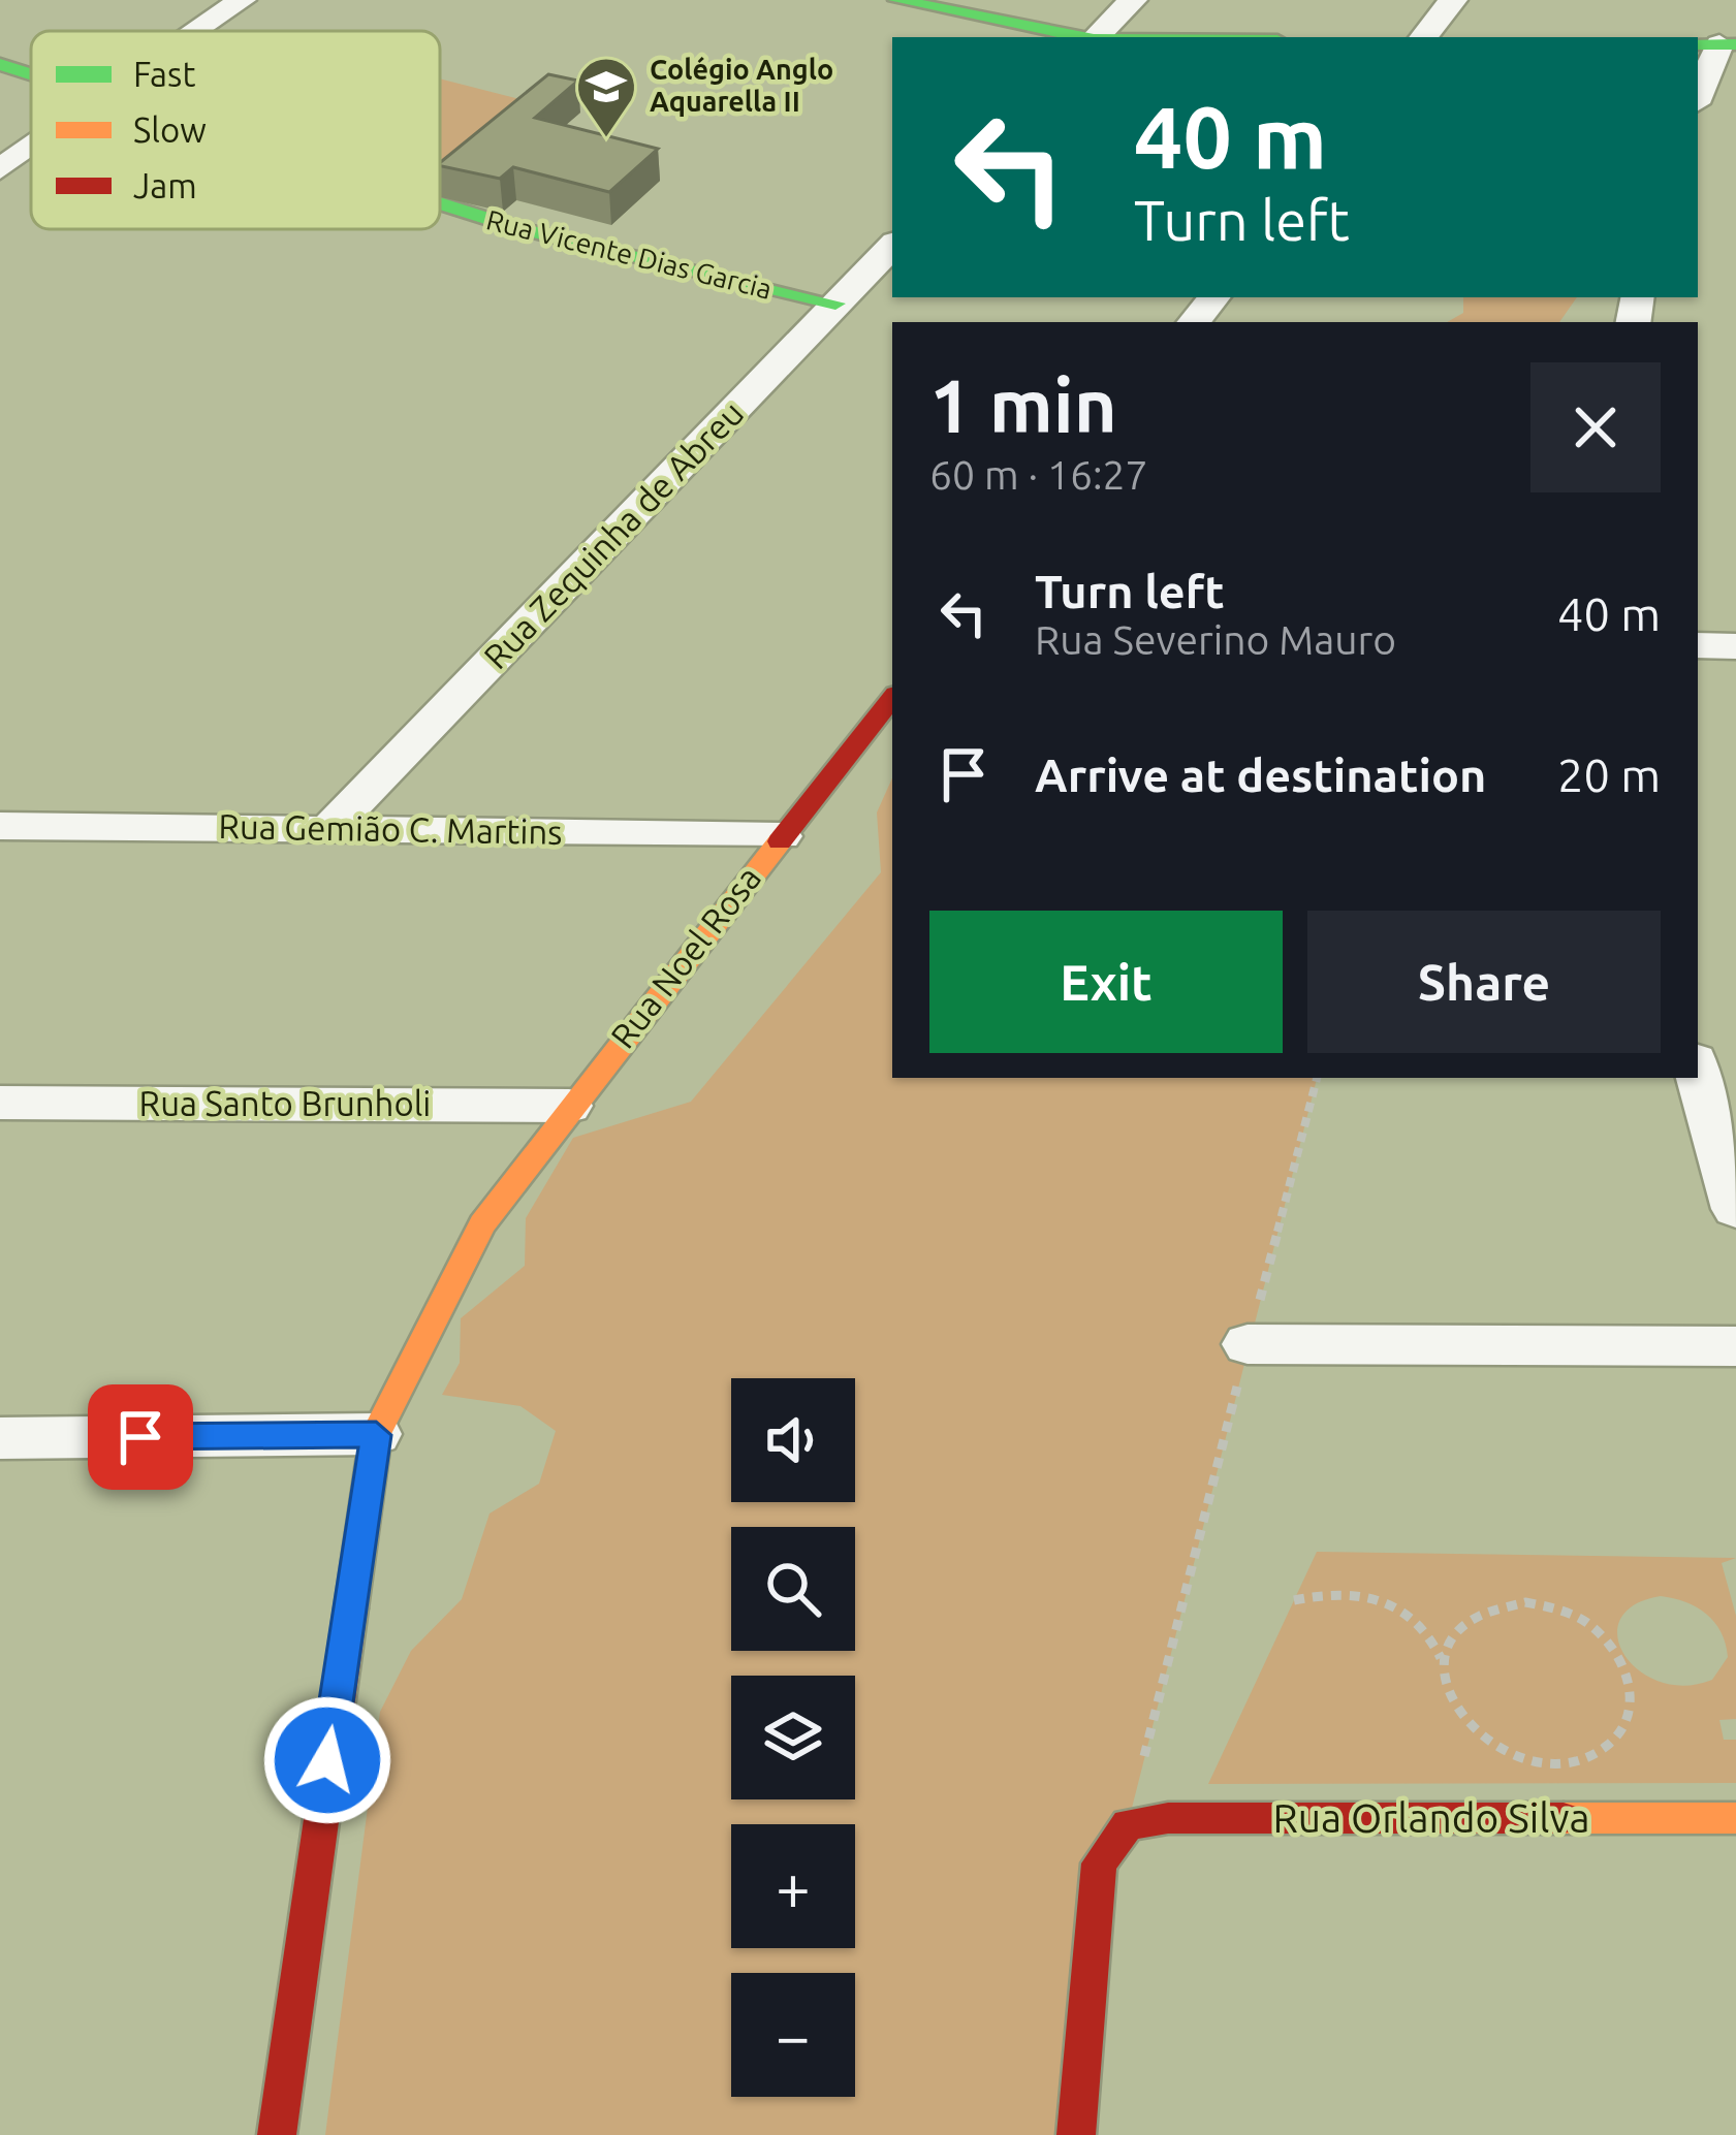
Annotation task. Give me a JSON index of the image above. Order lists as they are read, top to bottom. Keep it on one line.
{"streets":{"street":["Rua Vicente Dias Garcia","Rua Zequinha de Abreu","Rua Gemião C. Martins","Rua Noel Rosa","Rua Santo Brunholi","Rua Orlando Silva"]},"crossings":[["Rua Vicente Dias Garcia","Rua Zequinha de Abreu"],["Rua Zequinha de Abreu","Rua Gemião C. Martins"],["Rua Gemião C. Martins","Rua Noel Rosa"],["Rua Noel Rosa","Rua Santo Brunholi"]],"places":{"school or university":["Colégio Anglo Aquarella II"]},"legend":["Fast","Slow","Jam"],"page":{"turn":["40 m","Turn left"],"heading":["1 min","60 m · 16:27"],"list":[{"name":"Turn left","note":"Rua Severino Mauro","value":"40 m"},{"name":"Arrive at destination","value":"20 m"}],"buttons":["Exit","Share"],"map_buttons":["+","−"]}}
